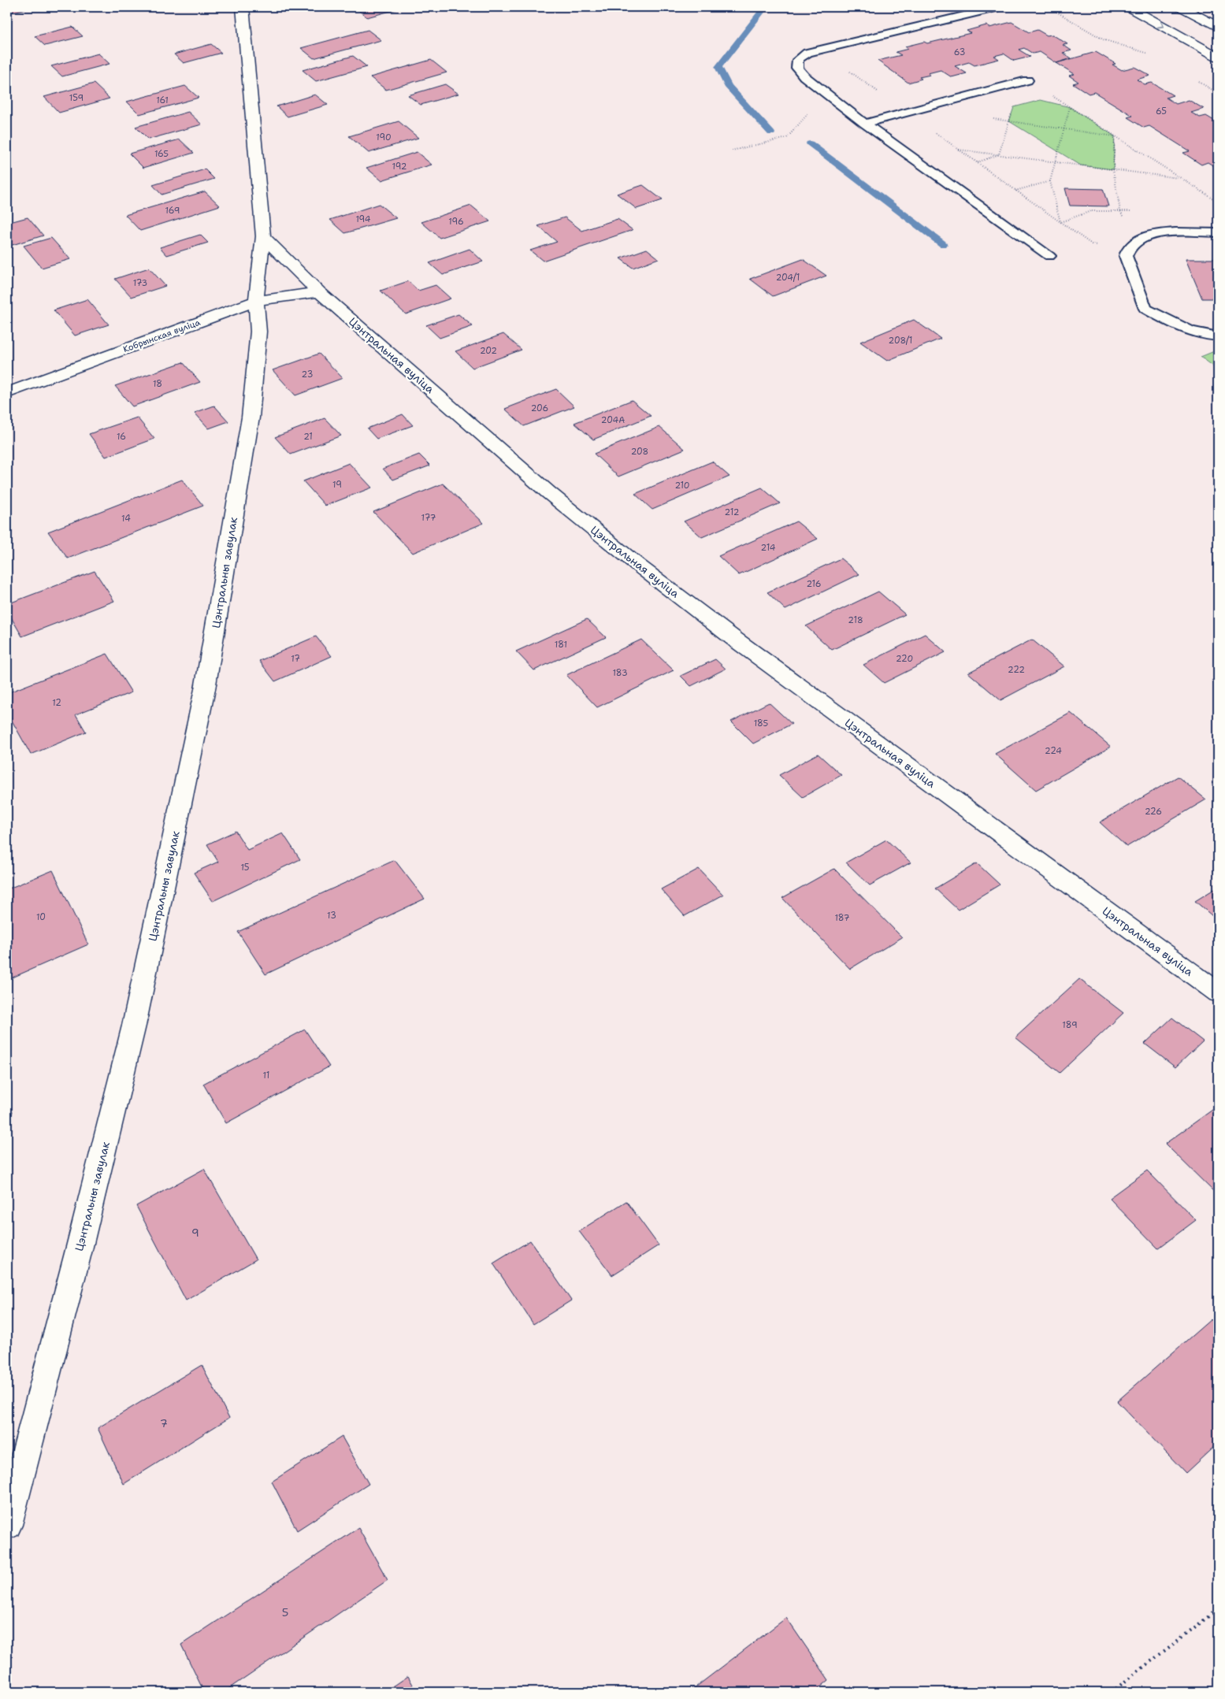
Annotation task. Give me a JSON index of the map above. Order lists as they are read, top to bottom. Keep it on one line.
{"streets":{"street":["Кобрынская вуліца","Цэнтральная вуліца","Цэнтральны завулак"]},"crossings":[["Кобрынская вуліца","Цэнтральная вуліца"],["Кобрынская вуліца","Цэнтральны завулак"],["Цэнтральная вуліца","Цэнтральны завулак"]],"house_numbers":["63","159","161","65","190","165","192","169","194","196","204/1","173","208/1","202","23","18","206","204А","16","21","208","19","210","212","177","14","214","216","218","181","17","220","222","183","12","185","224","226","15","13","10","187","189","11","9","7","5"]}
